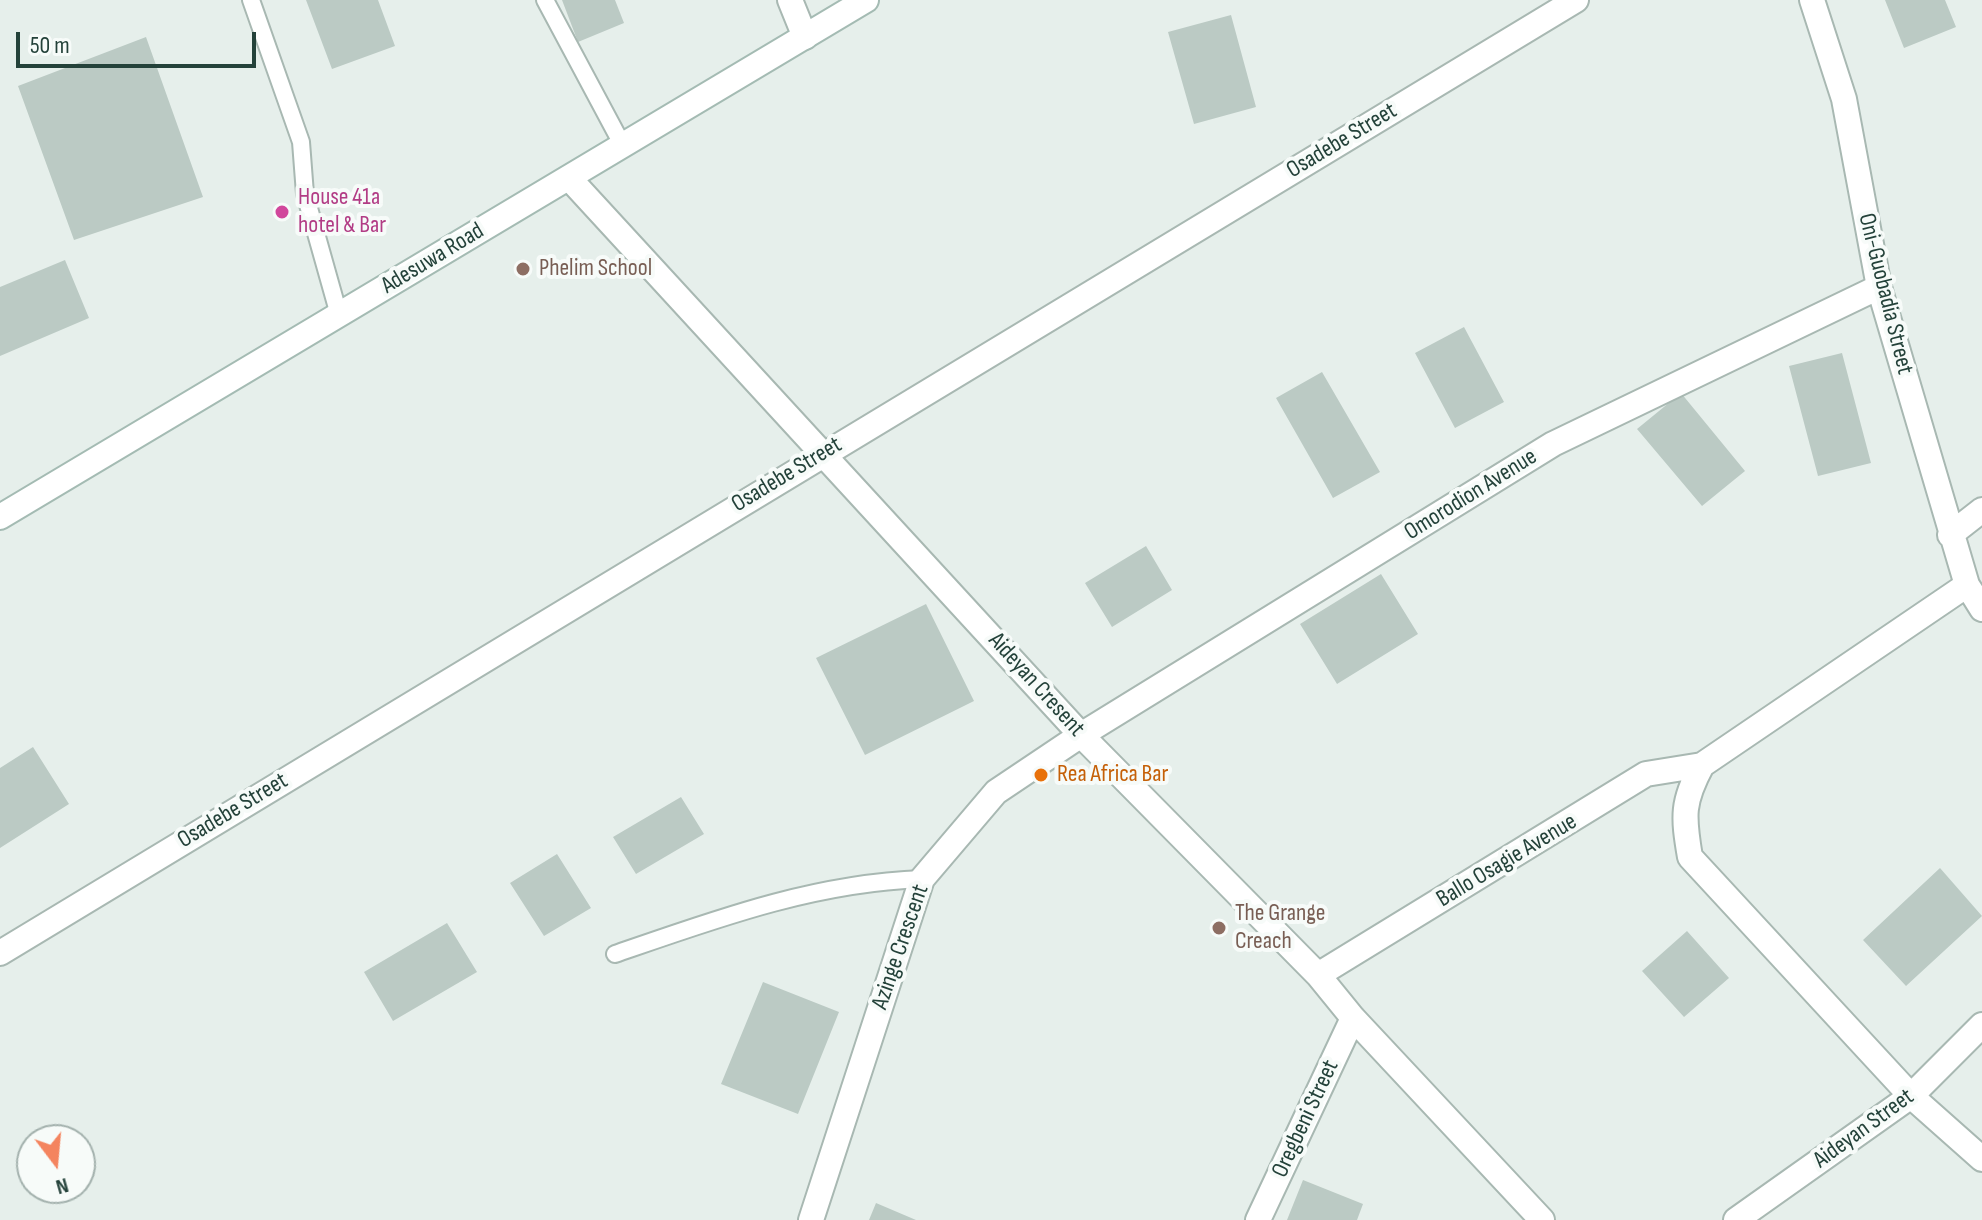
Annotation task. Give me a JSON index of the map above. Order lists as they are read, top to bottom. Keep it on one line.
{"streets":{"street":["Osadebe Street","Adesuwa Road","Oni-Guobadia Street","Omorodion Avenue","Aideyan Cresent","Ballo Osagie Avenue","Azinge Crescent","Oregbeni Street","Aideyan Street"]},"crossings":[["Osadebe Street","Aideyan Cresent"],["Adesuwa Road","Aideyan Cresent"],["Oni-Guobadia Street","Omorodion Avenue"],["Oni-Guobadia Street","Ballo Osagie Avenue"],["Omorodion Avenue","Aideyan Cresent"],["Omorodion Avenue","Azinge Crescent"],["Aideyan Cresent","Ballo Osagie Avenue"],["Aideyan Cresent","Azinge Crescent"],["Aideyan Cresent","Oregbeni Street"]],"places":["House 41a hotel & Bar","Phelim School","Rea Africa Bar","The Grange Creach"],"scale_bar":"50 m","north":"bottom"}
